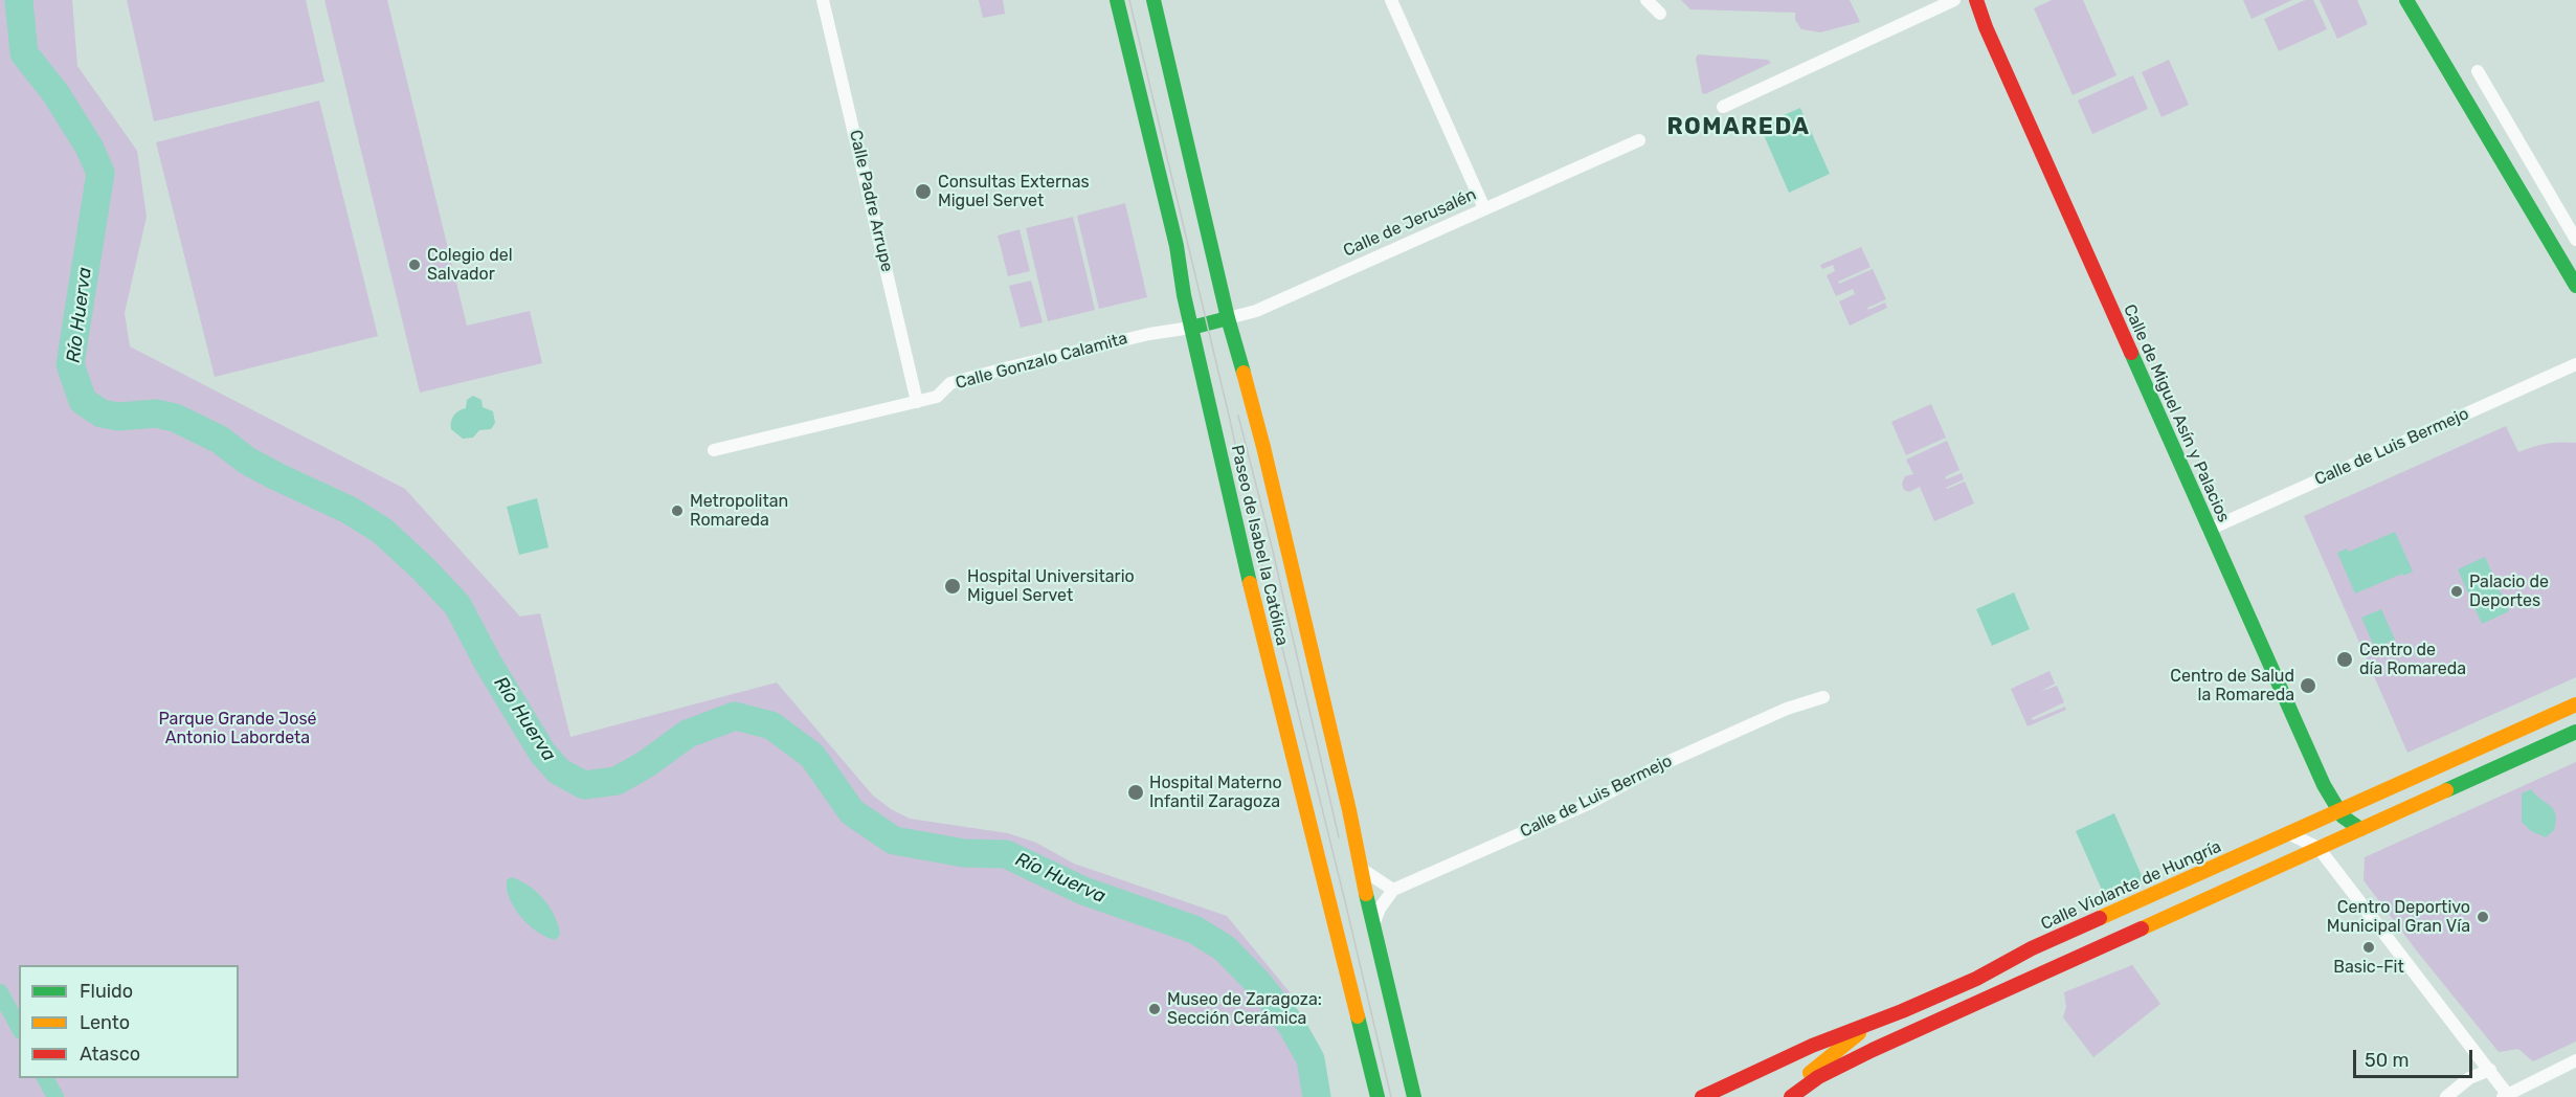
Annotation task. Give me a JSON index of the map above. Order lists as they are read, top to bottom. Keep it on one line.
{"streets":{"main road":["Calle de Jerusalén","Calle de Miguel Asín y Palacios","Paseo de Isabel la Católica","Calle Violante de Hungría"],"street":["Calle Padre Arrupe","Calle Gonzalo Calamita","Calle de Luis Bermejo"]},"crossings":[["Calle Padre Arrupe","Calle Gonzalo Calamita"],["Calle de Jerusalén","Calle Gonzalo Calamita"],["Calle de Jerusalén","Paseo de Isabel la Católica"],["Calle Gonzalo Calamita","Paseo de Isabel la Católica"],["Calle de Miguel Asín y Palacios","Calle de Luis Bermejo"],["Calle de Miguel Asín y Palacios","Calle Violante de Hungría"]],"districts":["ROMAREDA"],"water":["Río Huerva"],"parks":["Parque Grande José Antonio Labordeta"],"places":["Consultas Externas Miguel Servet","Colegio del Salvador","Metropolitan Romareda","Hospital Universitario Miguel Servet","Palacio de Deportes","Centro de día Romareda","Centro de Salud la Romareda","Hospital Materno Infantil Zaragoza","Centro Deportivo Municipal Gran Vía","Basic-Fit","Museo de Zaragoza: Sección Cerámica"],"legend":["Fluido","Lento","Atasco"],"scale_bar":"50 m"}
